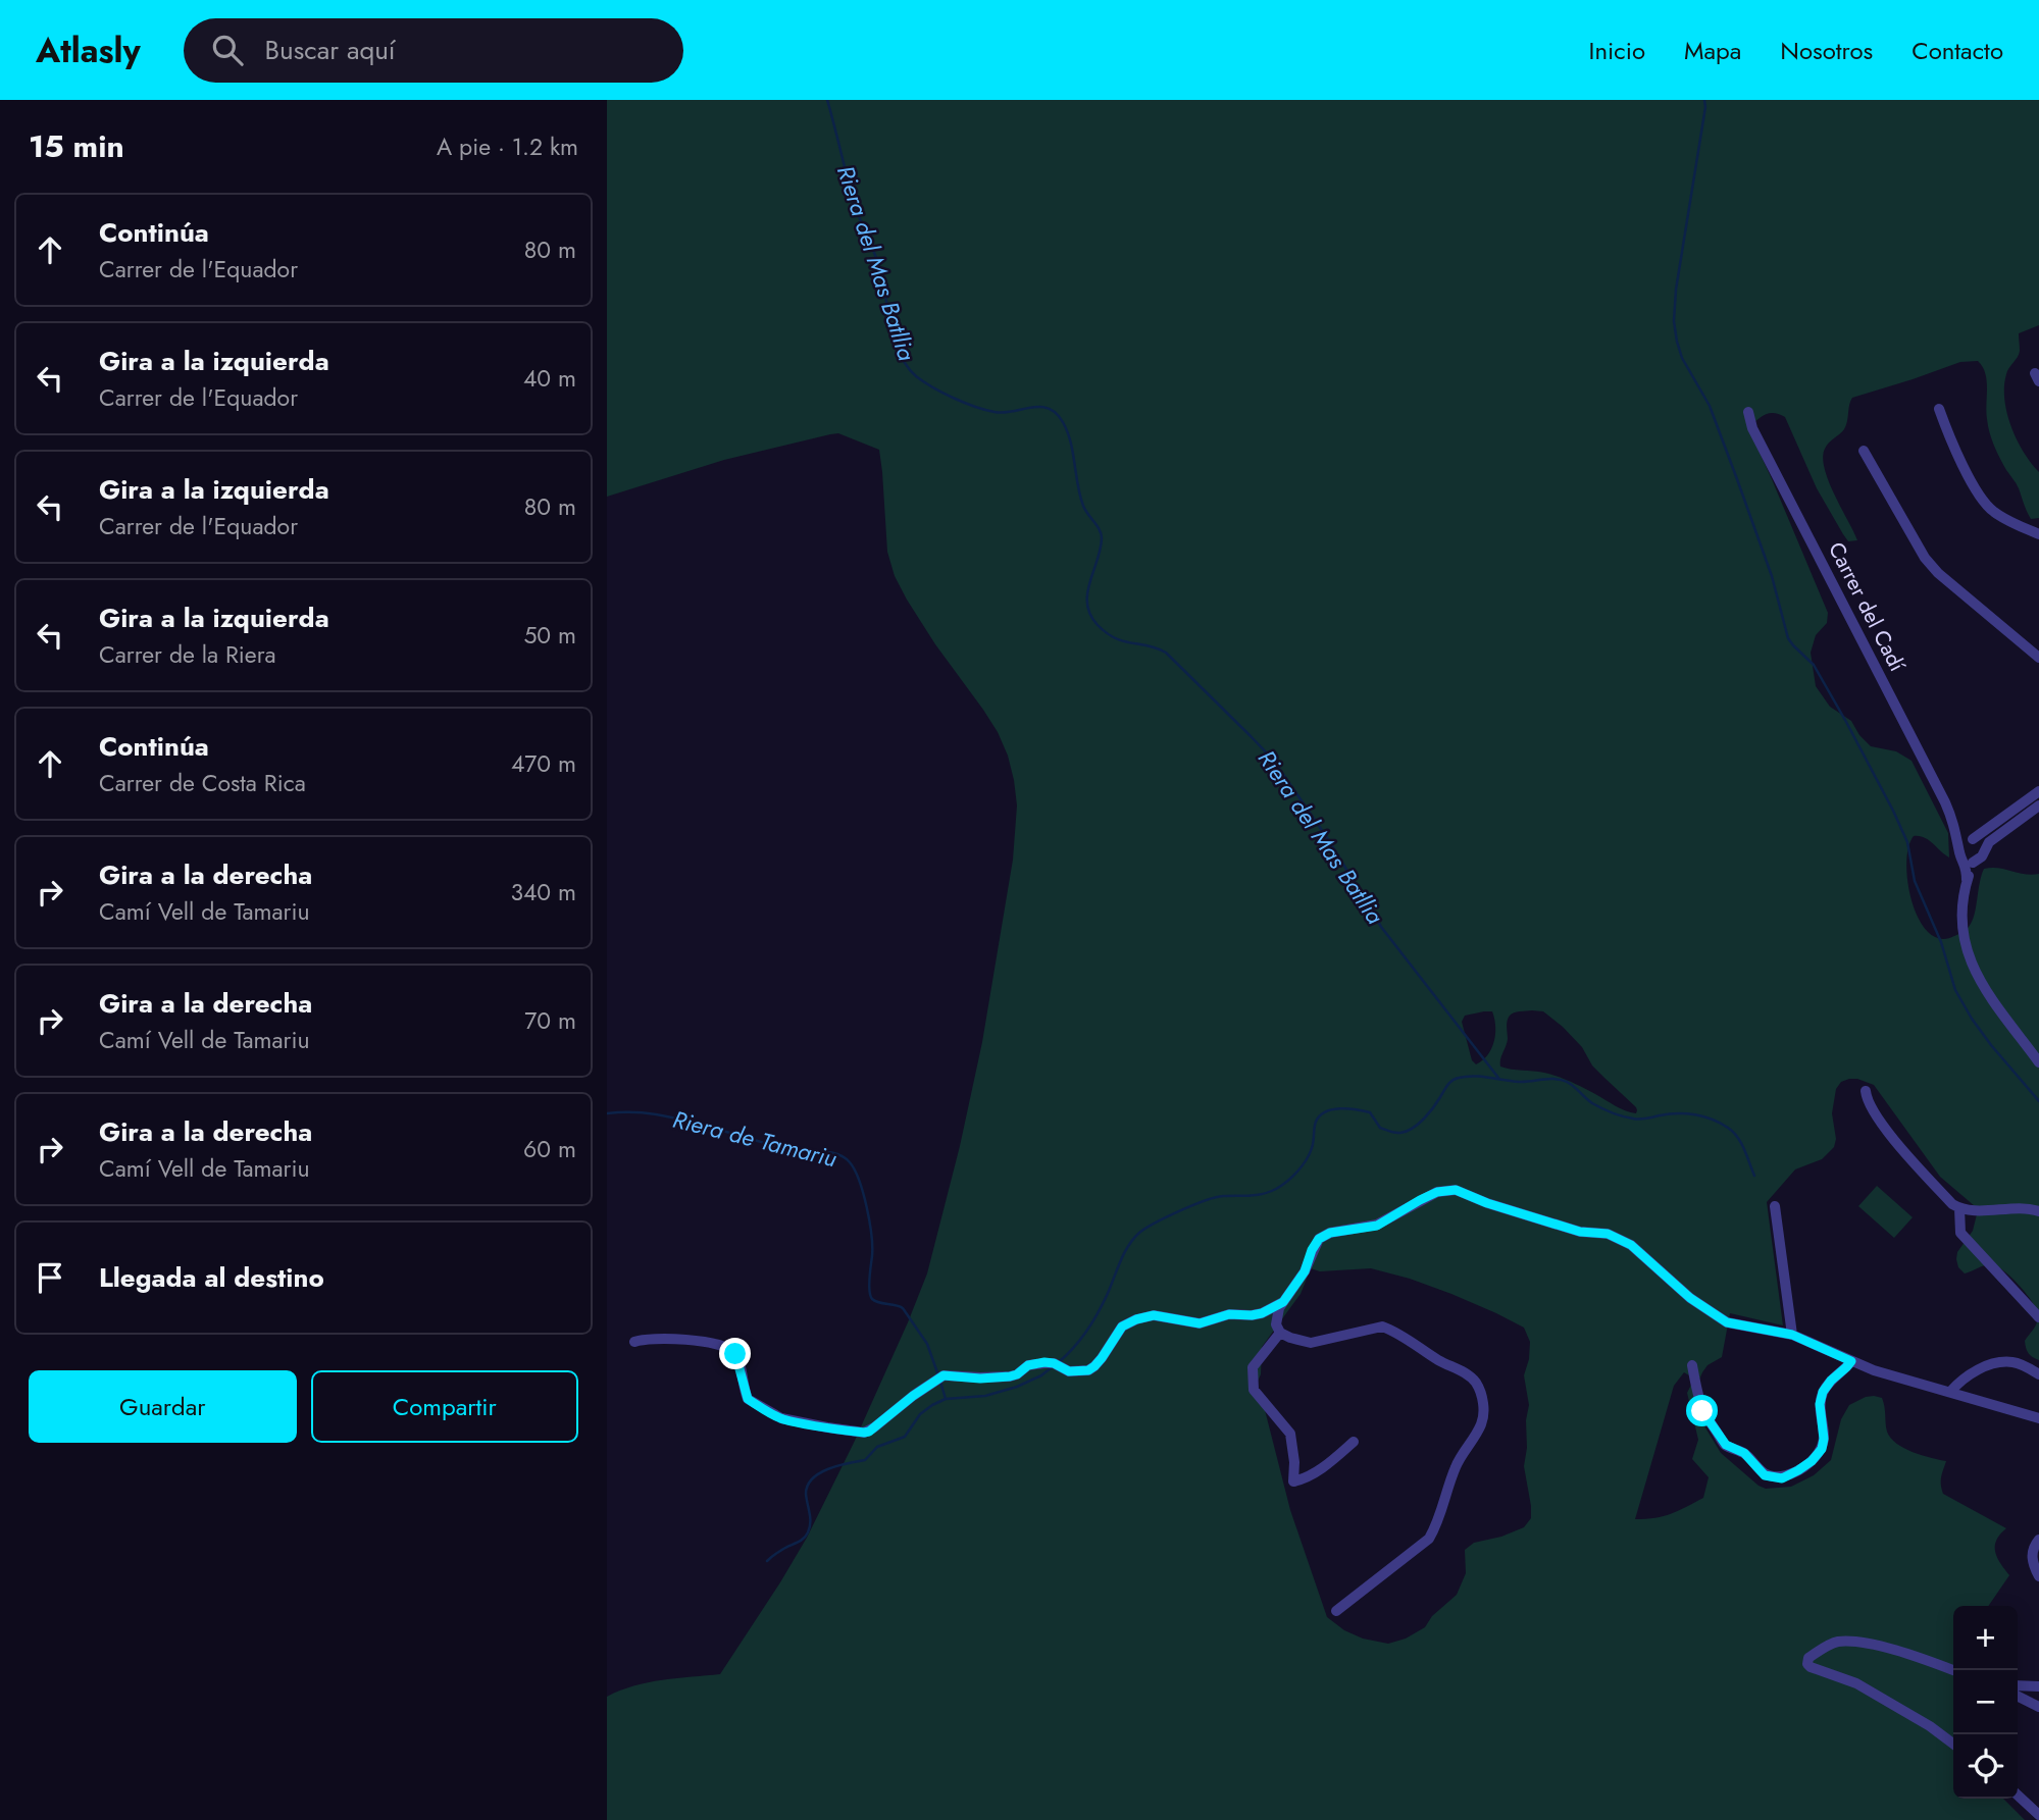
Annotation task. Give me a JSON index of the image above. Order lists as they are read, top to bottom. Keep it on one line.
{"streets":{"street":["Carrer del Cadí"]},"water":["Riera del Mas Batllia","Riera de Tamariu"],"page":{"header":"Atlasly","search":"Buscar aquí","nav":["Inicio","Mapa","Nosotros","Contacto"],"heading":["15 min","A pie · 1.2 km"],"list":[["Continúa","Carrer de l'Equador","80 m"],["Gira a la izquierda","Carrer de l'Equador","40 m"],["Gira a la izquierda","Carrer de l'Equador","80 m"],["Gira a la izquierda","Carrer de la Riera","50 m"],["Continúa","Carrer de Costa Rica","470 m"],["Gira a la derecha","Camí Vell de Tamariu","340 m"],["Gira a la derecha","Camí Vell de Tamariu","70 m"],["Gira a la derecha","Camí Vell de Tamariu","60 m"],"Llegada al destino"],"buttons":["Guardar","Compartir"],"map_buttons":["+","−"]}}
